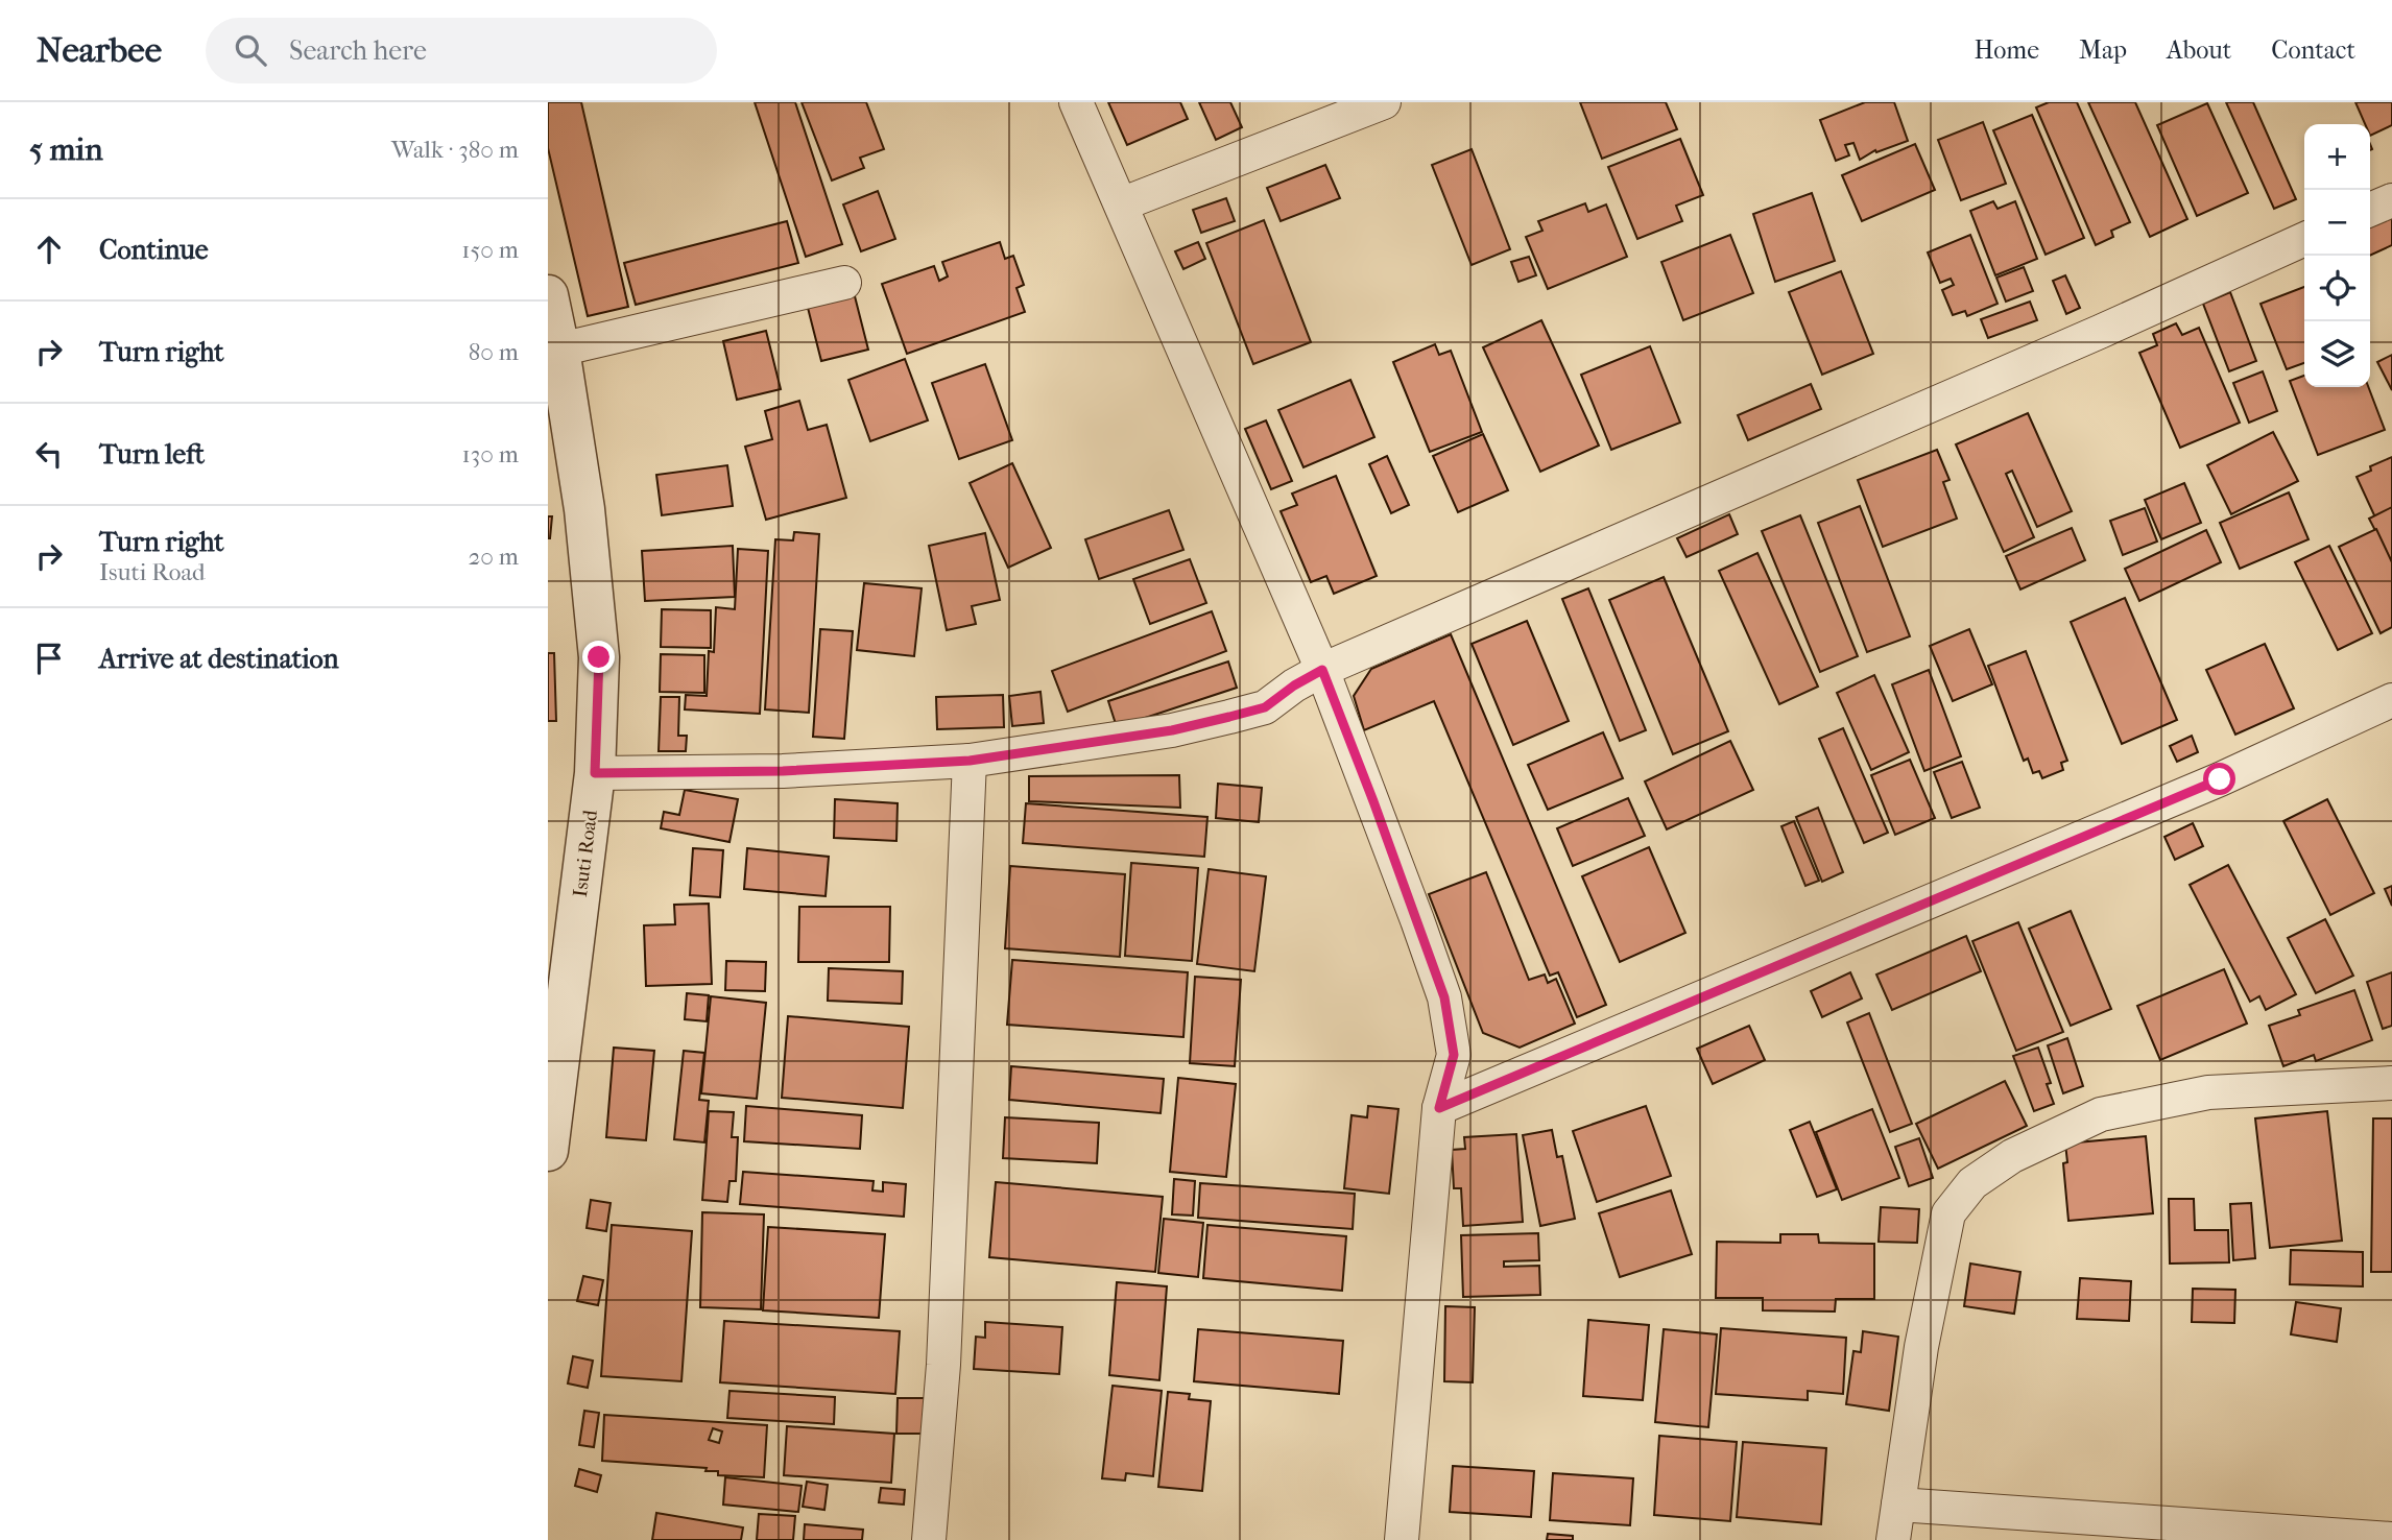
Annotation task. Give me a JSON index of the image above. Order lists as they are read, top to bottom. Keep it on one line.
{"streets":{"street":["Isuti Road"]},"page":{"header":"Nearbee","search":"Search here","nav":["Home","Map","About","Contact"],"heading":["5 min","Walk · 380 m"],"map_buttons":["+","−"],"list":[["Continue","150 m"],["Turn right","80 m"],["Turn left","130 m"],["Turn right","Isuti Road","20 m"],"Arrive at destination"]}}
